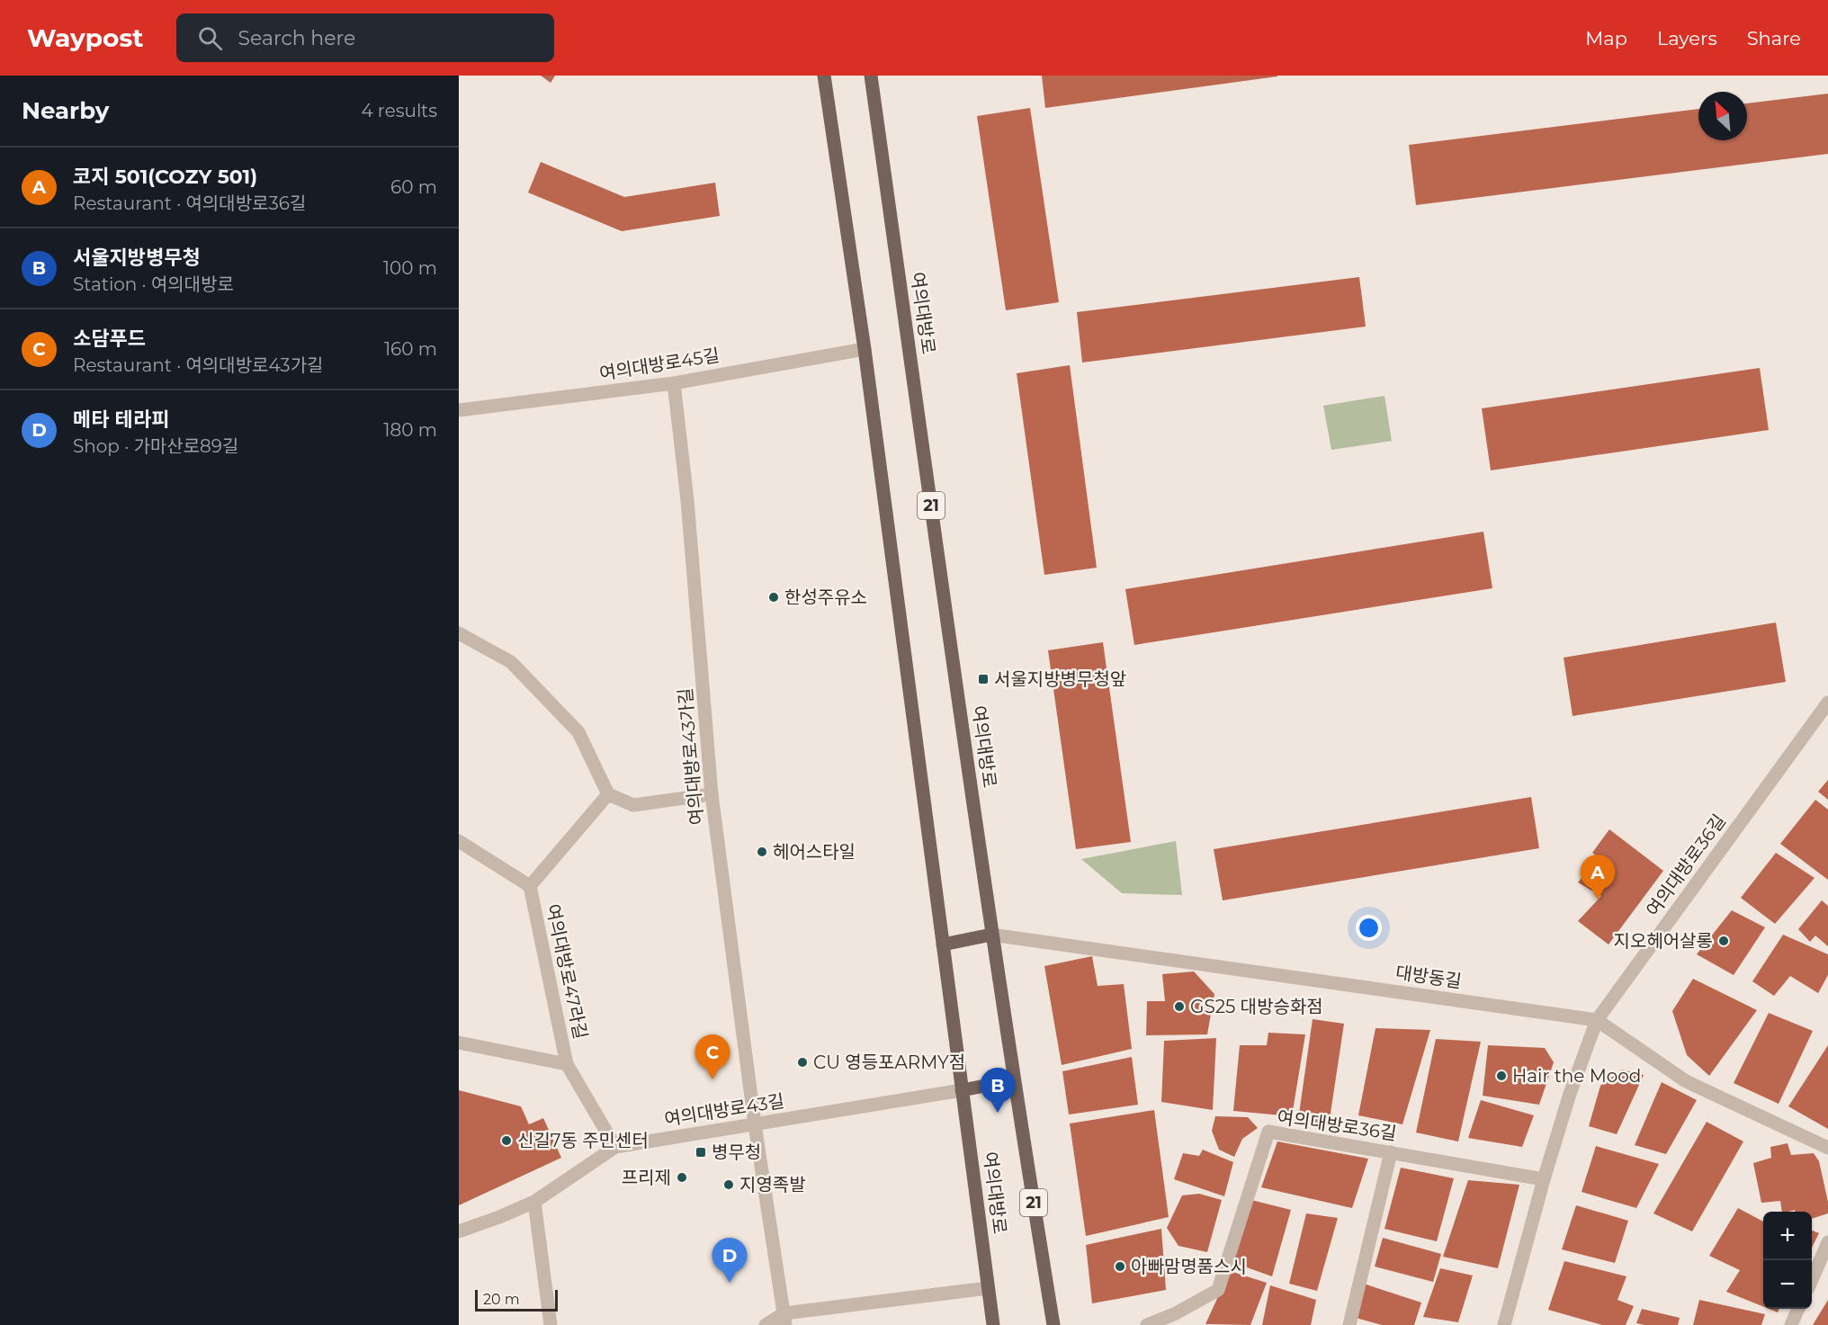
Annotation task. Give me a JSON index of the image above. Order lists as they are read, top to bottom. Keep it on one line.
{"streets":{"main road":["여의대방로","21"],"street":["여의대방로45길","여의대방로43가길","여의대방로36길","여의대방로47라길","대방동길","여의대방로43길"]},"crossings":[["여의대방로","여의대방로45길"],["여의대방로","대방동길"],["여의대방로","여의대방로43길"],["여의대방로45길","여의대방로43가길"],["여의대방로43가길","여의대방로43길"],["여의대방로36길","대방동길"],["여의대방로47라길","여의대방로43길"]],"places":{"other":["한성주유소","헤어스타일","지오헤어살롱","GS25 대방승화점","CU 영등포ARMY점","Hair the Mood","신길7동 주민센터","프리제","지영족발","아빠맘명품스시"],"transit":["서울지방병무청앞","병무청"]},"scale_bar":"20 m","north":"top left","page":{"header":"Waypost","search":"Search here","nav":["Map","Layers","Share"],"heading":["Nearby","4 results"],"list":[{"mark":"A","name":"코지 501(COZY 501)","note":"Restaurant · 여의대방로36길","value":"60 m"},{"mark":"B","name":"서울지방병무청","note":"Station · 여의대방로","value":"100 m"},{"mark":"C","name":"소담푸드","note":"Restaurant · 여의대방로43가길","value":"160 m"},{"mark":"D","name":"메타 테라피","note":"Shop · 가마산로89길","value":"180 m"}],"pins":["A","C","B","D"],"map_buttons":["+","−"],"scale":"20 m"}}
